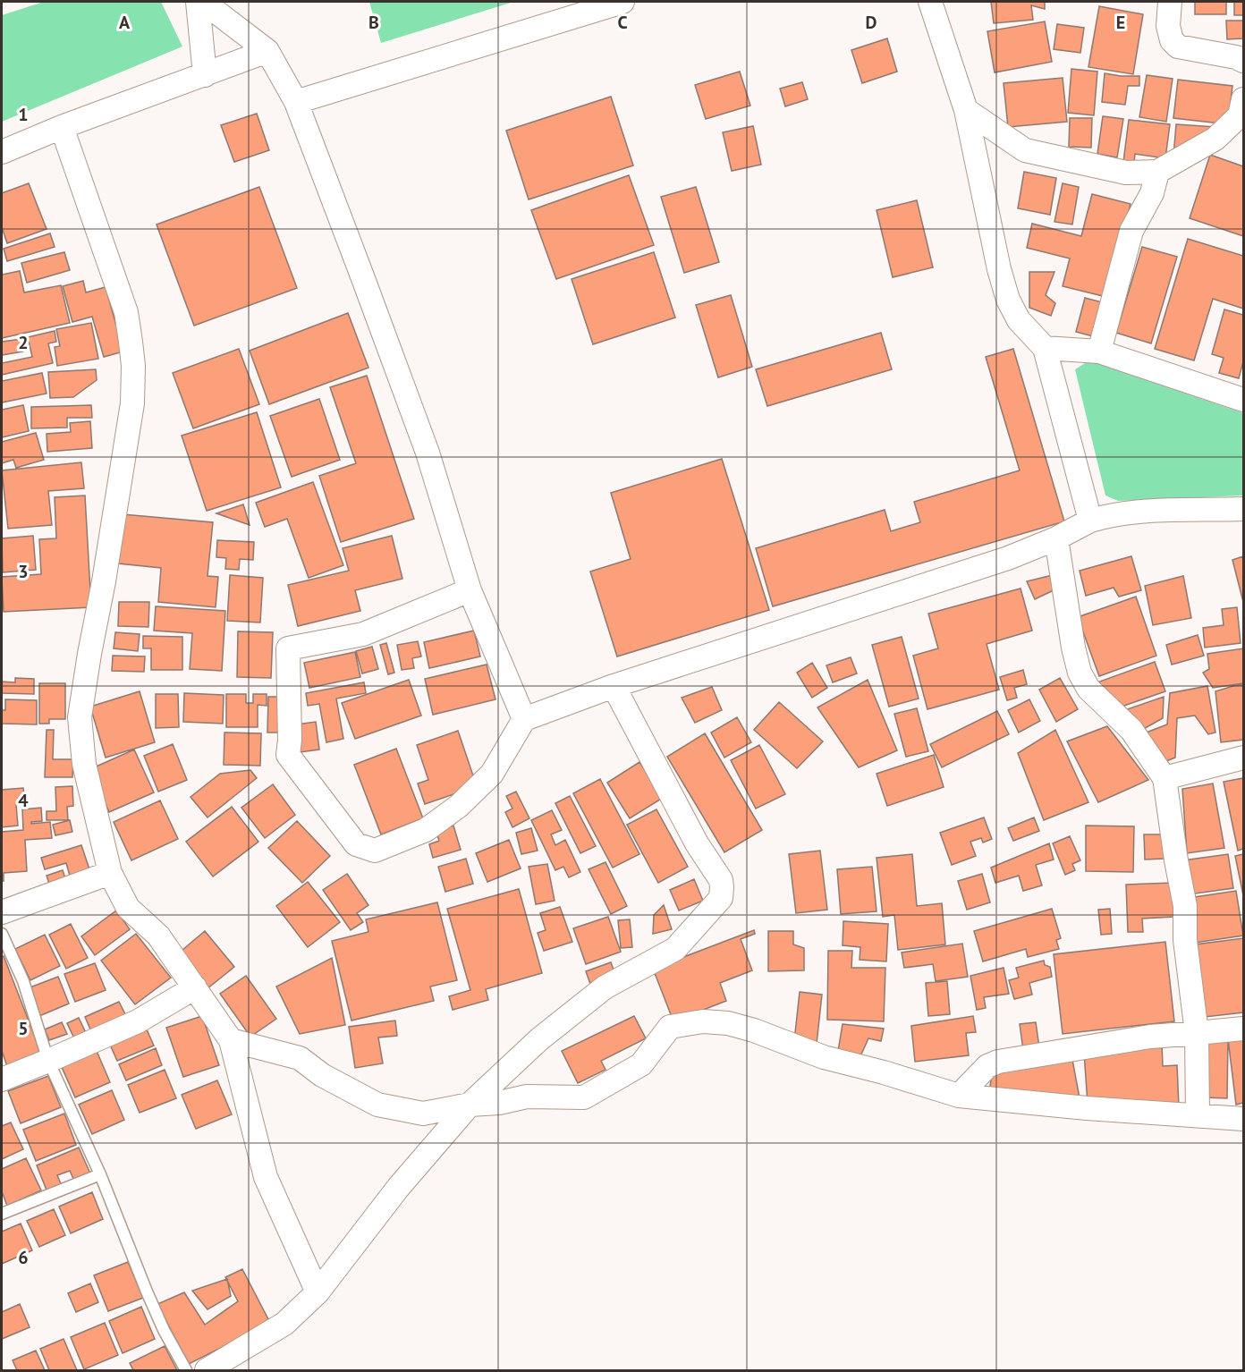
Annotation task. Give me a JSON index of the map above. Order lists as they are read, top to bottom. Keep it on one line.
{"grid":{"columns":["A","B","C","D","E"],"rows":["1","2","3","4","5","6"]}}
